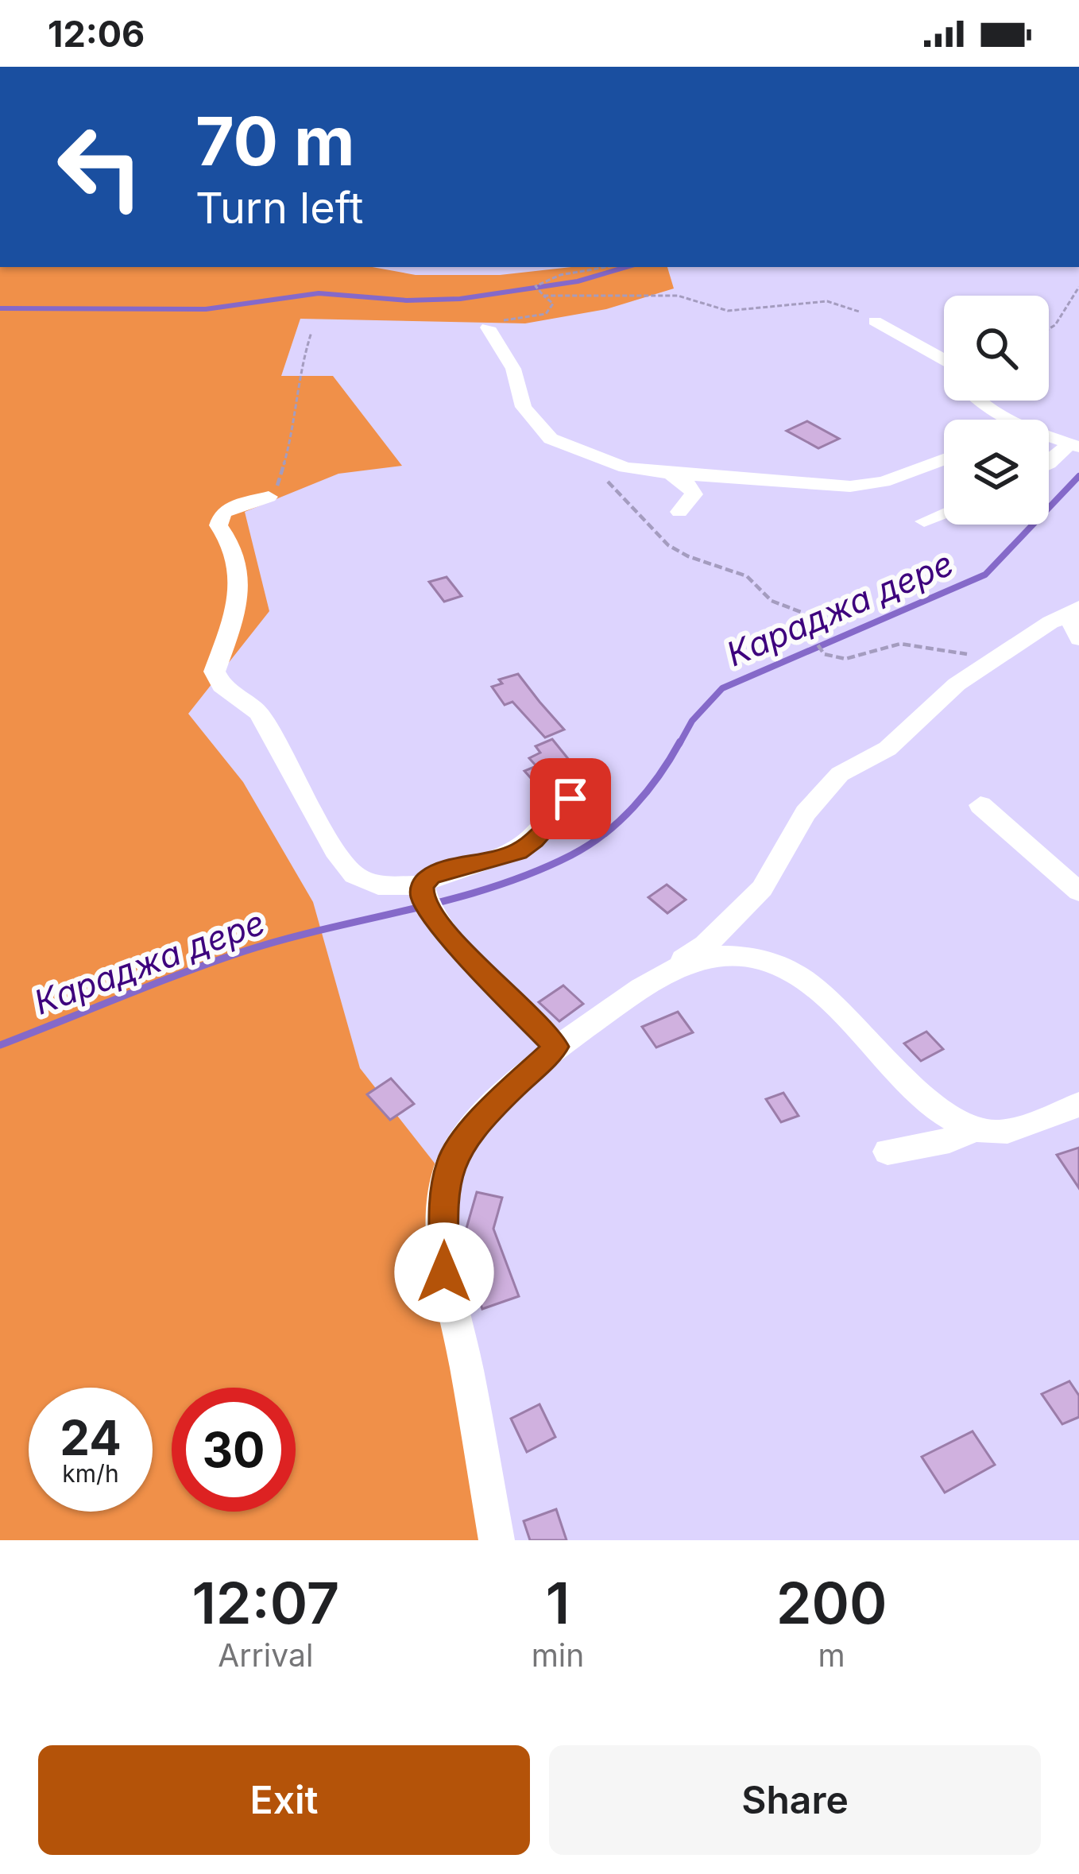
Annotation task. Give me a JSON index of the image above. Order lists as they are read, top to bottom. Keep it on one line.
{"water":["Караджа дере"],"page":{"status":"12:06","turn":["70 m","Turn left"],"speed":"24 km/h","limit":"30","eta":["12:07","Arrival","1","min","200","m"],"buttons":["Exit","Share"]}}
